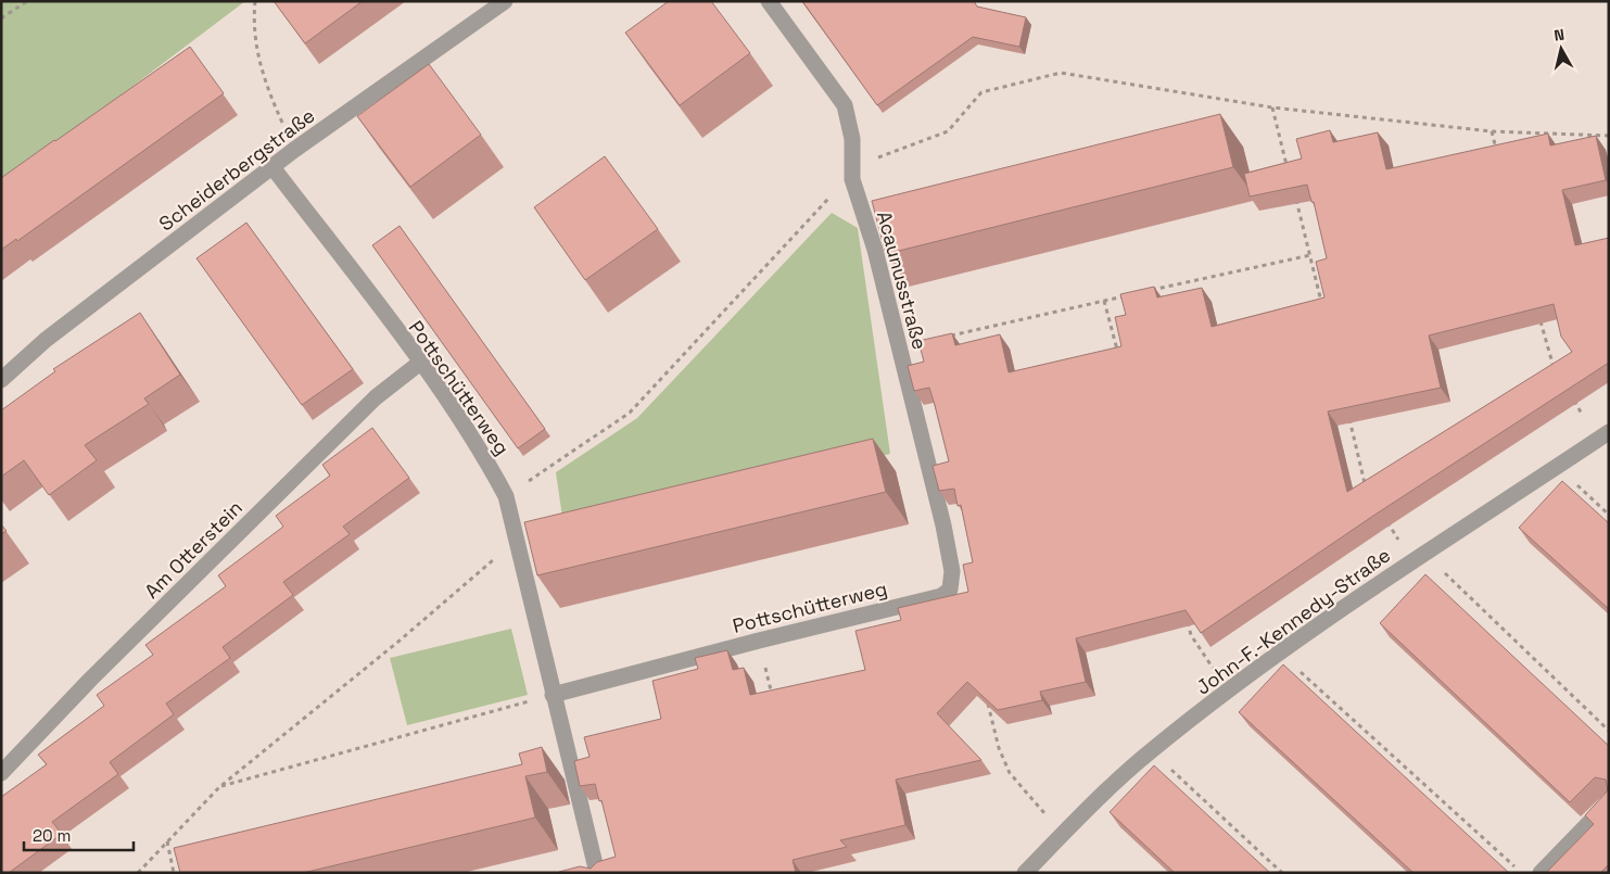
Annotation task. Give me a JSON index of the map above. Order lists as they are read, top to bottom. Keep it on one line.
{"streets":{"street":["Scheiderbergstraße","Acaunusstraße","Pottschütterweg","Am Otterstein","John-F.-Kennedy-Straße"]},"crossings":[["Scheiderbergstraße","Pottschütterweg"],["Acaunusstraße","Pottschütterweg"],["Pottschütterweg","Am Otterstein"]],"scale_bar":"20 m","north":"top"}
